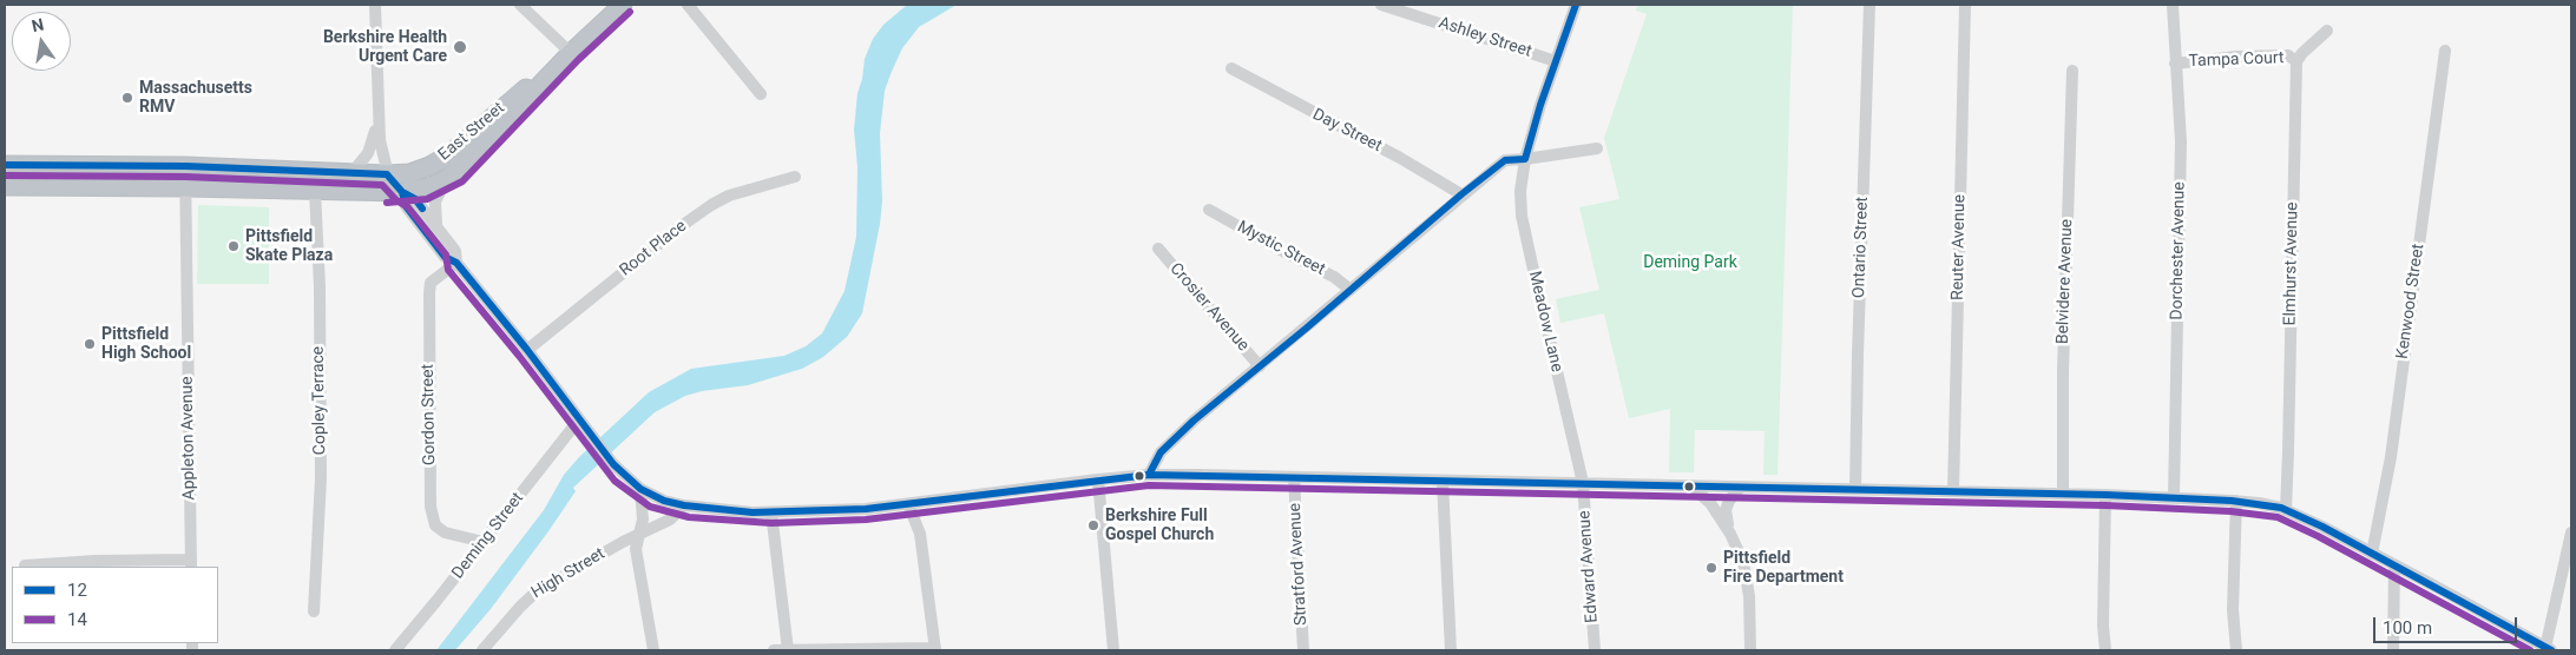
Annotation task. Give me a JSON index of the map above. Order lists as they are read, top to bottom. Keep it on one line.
{"streets":{"highway":["East Street"],"street":["Ashley Street","Tampa Court","Day Street","Ontario Street","Reuter Avenue","Root Place","Mystic Street","Dorchester Avenue","Elmhurst Avenue","Belvidere Avenue","Kenwood Street","Crosier Avenue","Meadow Lane","Copley Terrace","Gordon Street","Appleton Avenue","Deming Street","Stratford Avenue","Edward Avenue","High Street"]},"crossings":[["Ashley Street","Meadow Lane"],["Tampa Court","Dorchester Avenue"],["Tampa Court","Elmhurst Avenue"],["East Street","Copley Terrace"],["East Street","Appleton Avenue"],["Meadow Lane","Edward Avenue"],["Gordon Street","Deming Street"]],"parks":["Deming Park"],"places":["Berkshire Health Urgent Care","Massachusetts RMV","Pittsfield Skate Plaza","Pittsfield High School","Berkshire Full Gospel Church","Pittsfield Fire Department"],"lines":["transit line 12","transit line 14"],"legend":["12","14"],"scale_bar":"100 m","north":"top"}
